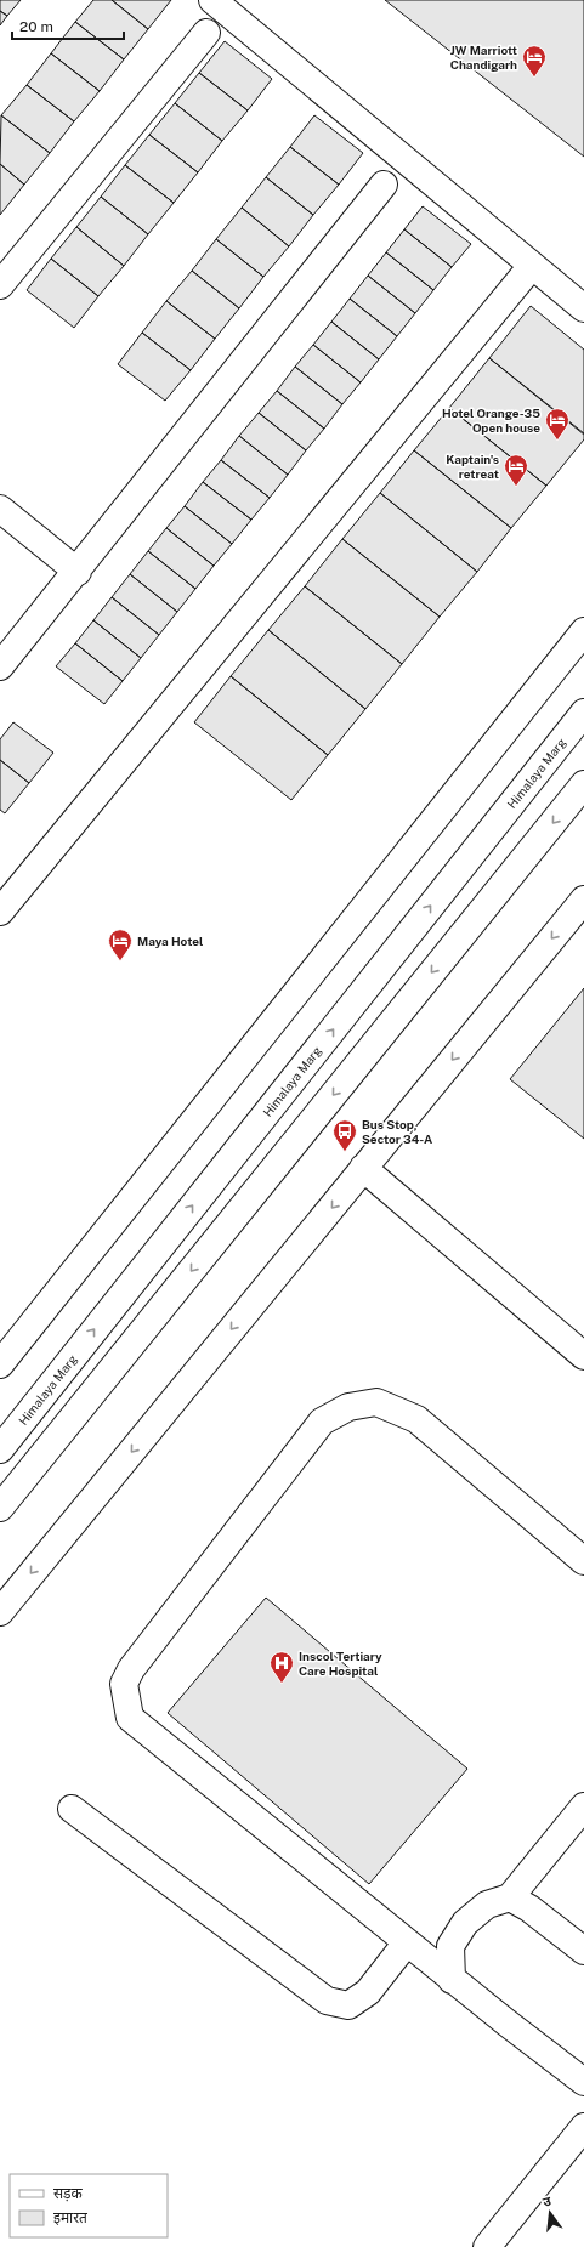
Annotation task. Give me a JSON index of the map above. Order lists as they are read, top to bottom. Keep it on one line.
{"streets":{"street":["Himalaya Marg"]},"places":{"hotel":["JW Marriott Chandigarh","Hotel Orange-35 Open house","Kaptain's retreat","Maya Hotel"],"bus stop":["Bus Stop, Sector 34-A"],"hospital":["Inscol Tertiary Care Hospital"]},"legend":["सड़क","इमारत"],"scale_bar":"20 m","north":"top"}
